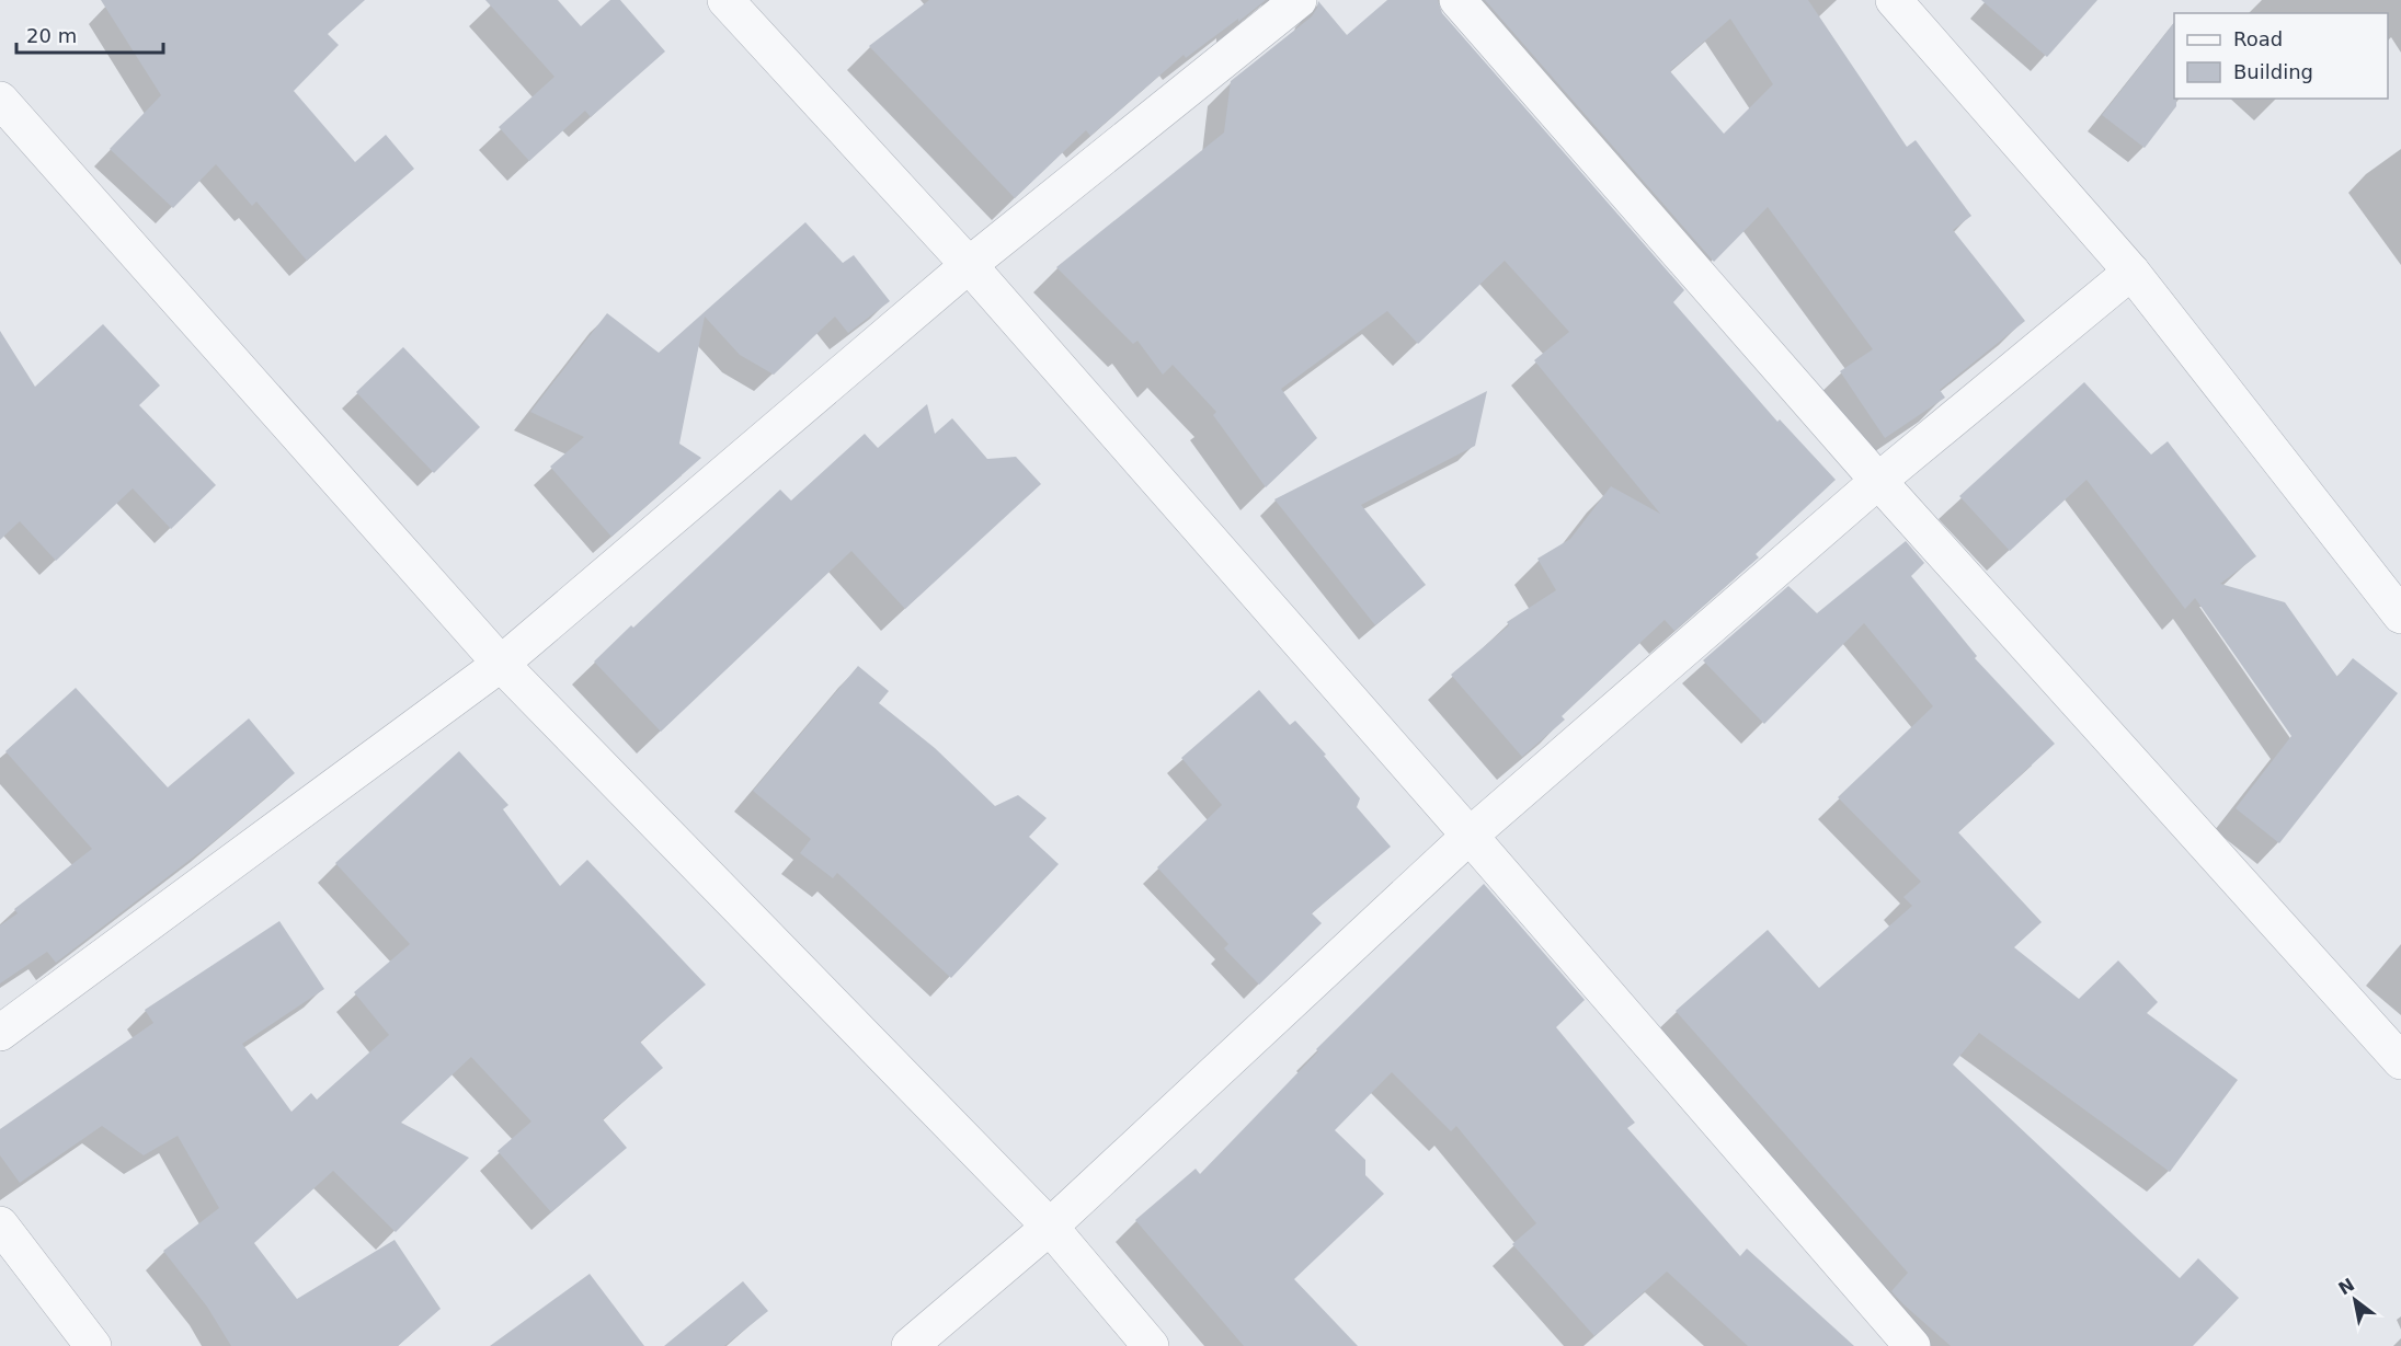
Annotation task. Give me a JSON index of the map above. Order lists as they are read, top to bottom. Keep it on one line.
{"legend":["Road","Building"],"scale_bar":"20 m","north":"top left"}
